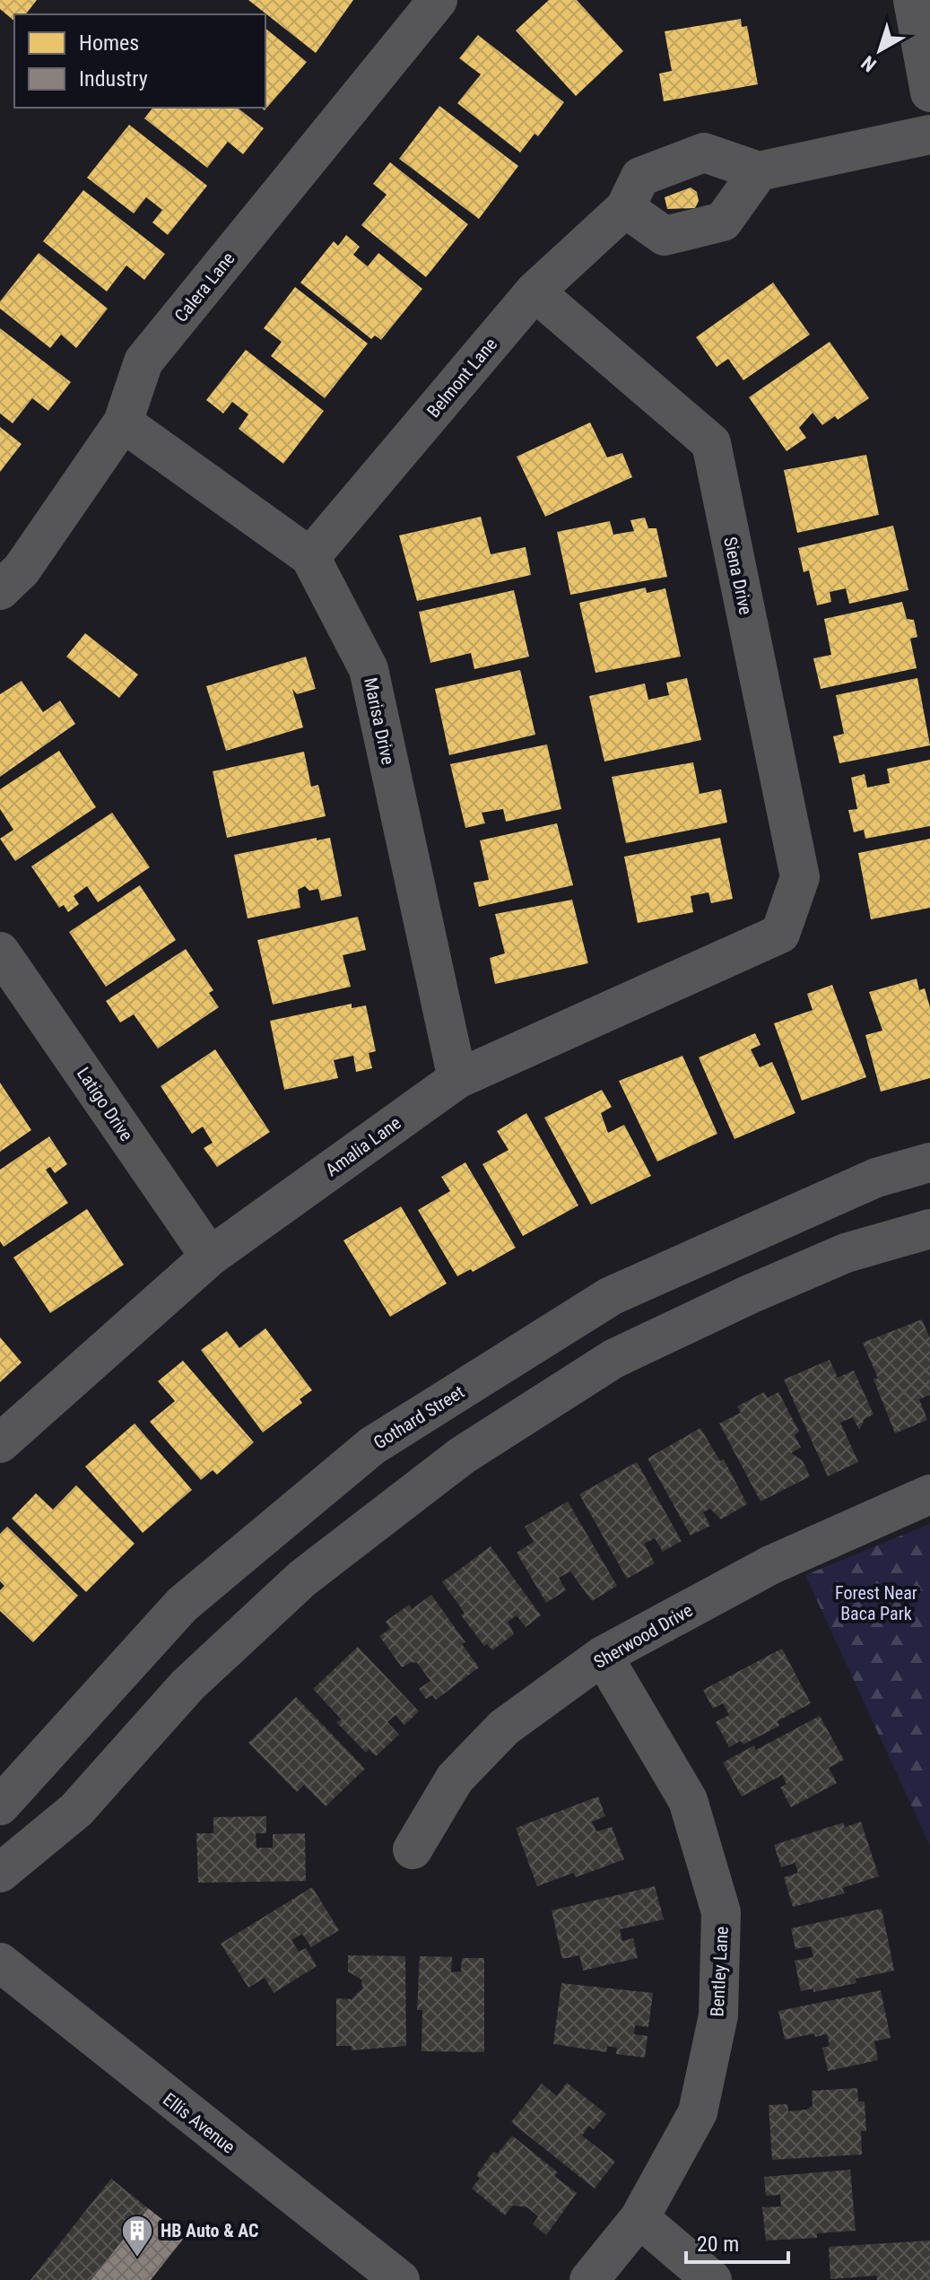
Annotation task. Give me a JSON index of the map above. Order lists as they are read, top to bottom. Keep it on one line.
{"streets":{"street":["Calera Lane","Belmont Lane","Siena Drive","Marisa Drive","Latigo Drive","Amalia Lane","Gothard Street","Sherwood Drive","Bentley Lane","Ellis Avenue"]},"crossings":[["Calera Lane","Marisa Drive"],["Belmont Lane","Siena Drive"],["Belmont Lane","Marisa Drive"],["Siena Drive","Amalia Lane"],["Marisa Drive","Amalia Lane"],["Latigo Drive","Amalia Lane"],["Sherwood Drive","Bentley Lane"]],"parks":["Forest Near Baca Park"],"places":{"building":["HB Auto & AC"]},"legend":["Homes","Industry"],"scale_bar":"20 m","north":"bottom left"}
